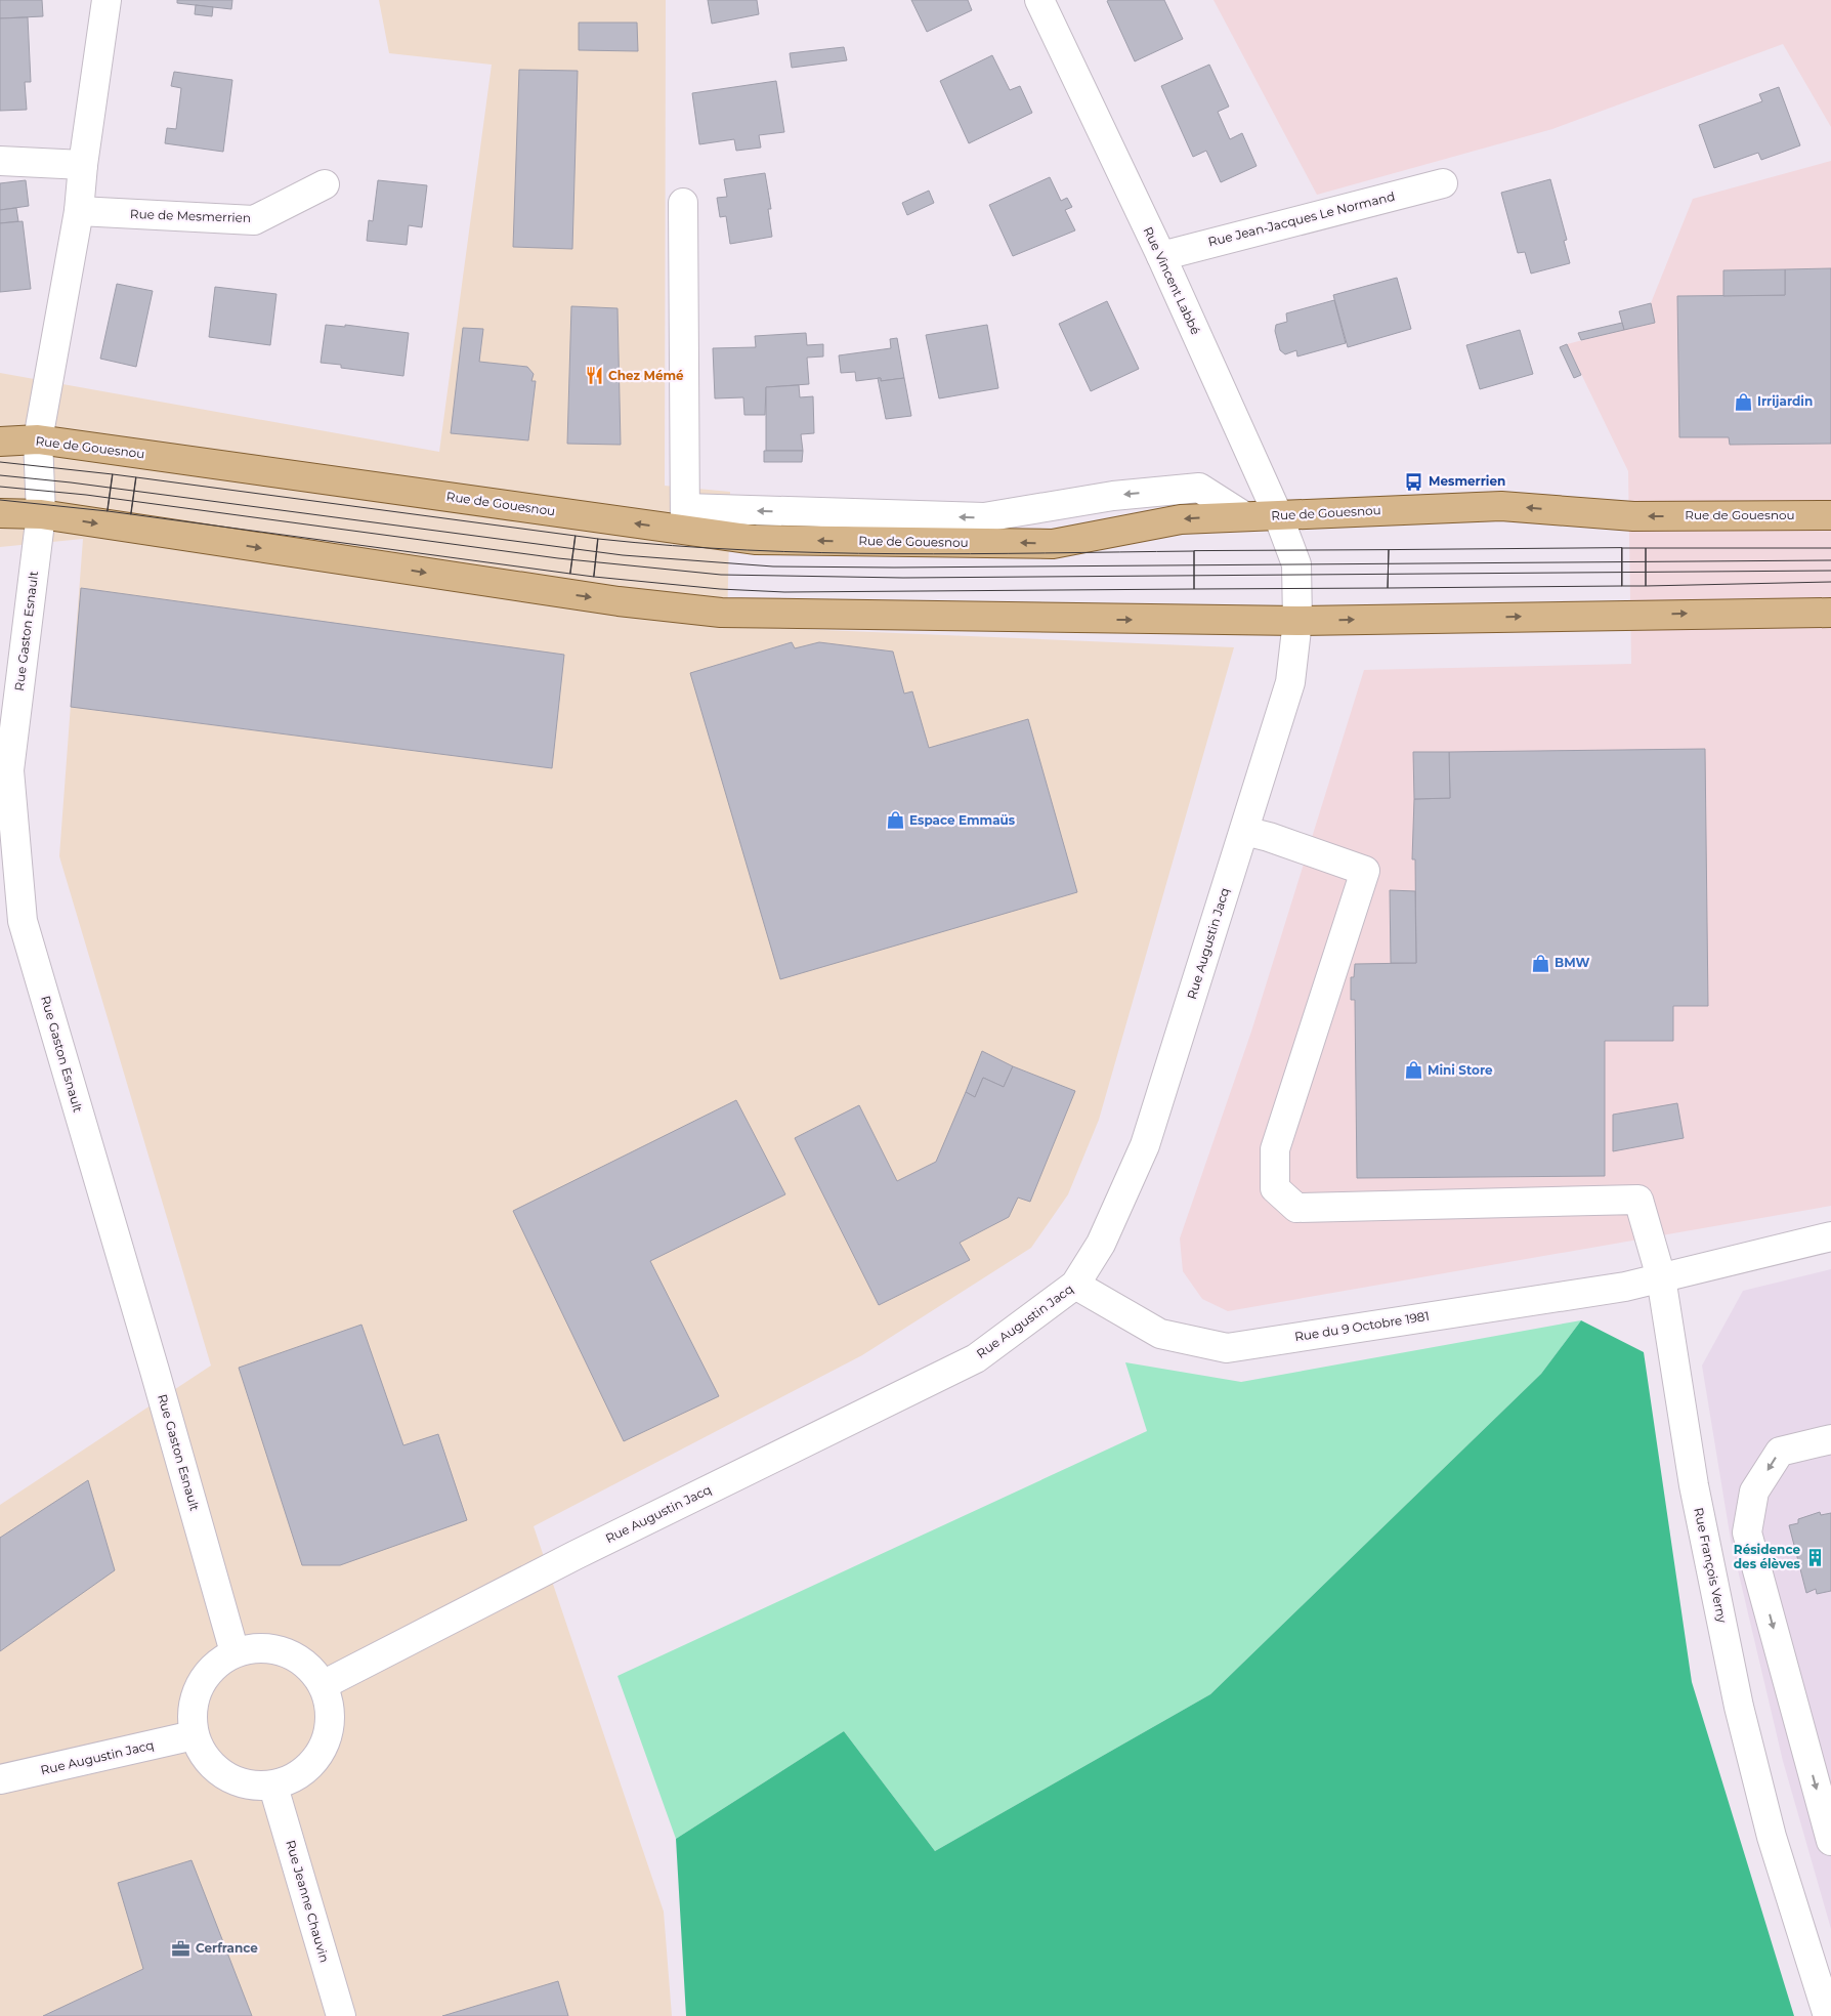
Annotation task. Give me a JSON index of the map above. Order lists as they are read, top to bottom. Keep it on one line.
{"streets":{"main road":["Rue de Gouesnou"],"street":["Rue de Mesmerrien","Rue Jean-Jacques Le Normand","Rue Vincent Labbé","Rue Gaston Esnault","Rue Augustin Jacq","Rue du 9 Octobre 1981","Rue François Verny","Rue Jeanne Chauvin"]},"crossings":[["Rue Jean-Jacques Le Normand","Rue Vincent Labbé"],["Rue Vincent Labbé","Rue de Gouesnou"],["Rue Vincent Labbé","Rue Augustin Jacq"],["Rue de Gouesnou","Rue Gaston Esnault"],["Rue Gaston Esnault","Rue Augustin Jacq"],["Rue Gaston Esnault","Rue Jeanne Chauvin"],["Rue Augustin Jacq","Rue du 9 Octobre 1981"],["Rue Augustin Jacq","Rue François Verny"],["Rue Augustin Jacq","Rue Jeanne Chauvin"],["Rue du 9 Octobre 1981","Rue François Verny"]],"places":{"restaurant":["Chez Mémé"],"shop":["Irrijardin","Espace Emmaüs","BMW","Mini Store"],"bus stop":["Mesmerrien"],"building":["Résidence des élèves"],"office":["Cerfrance"]}}
